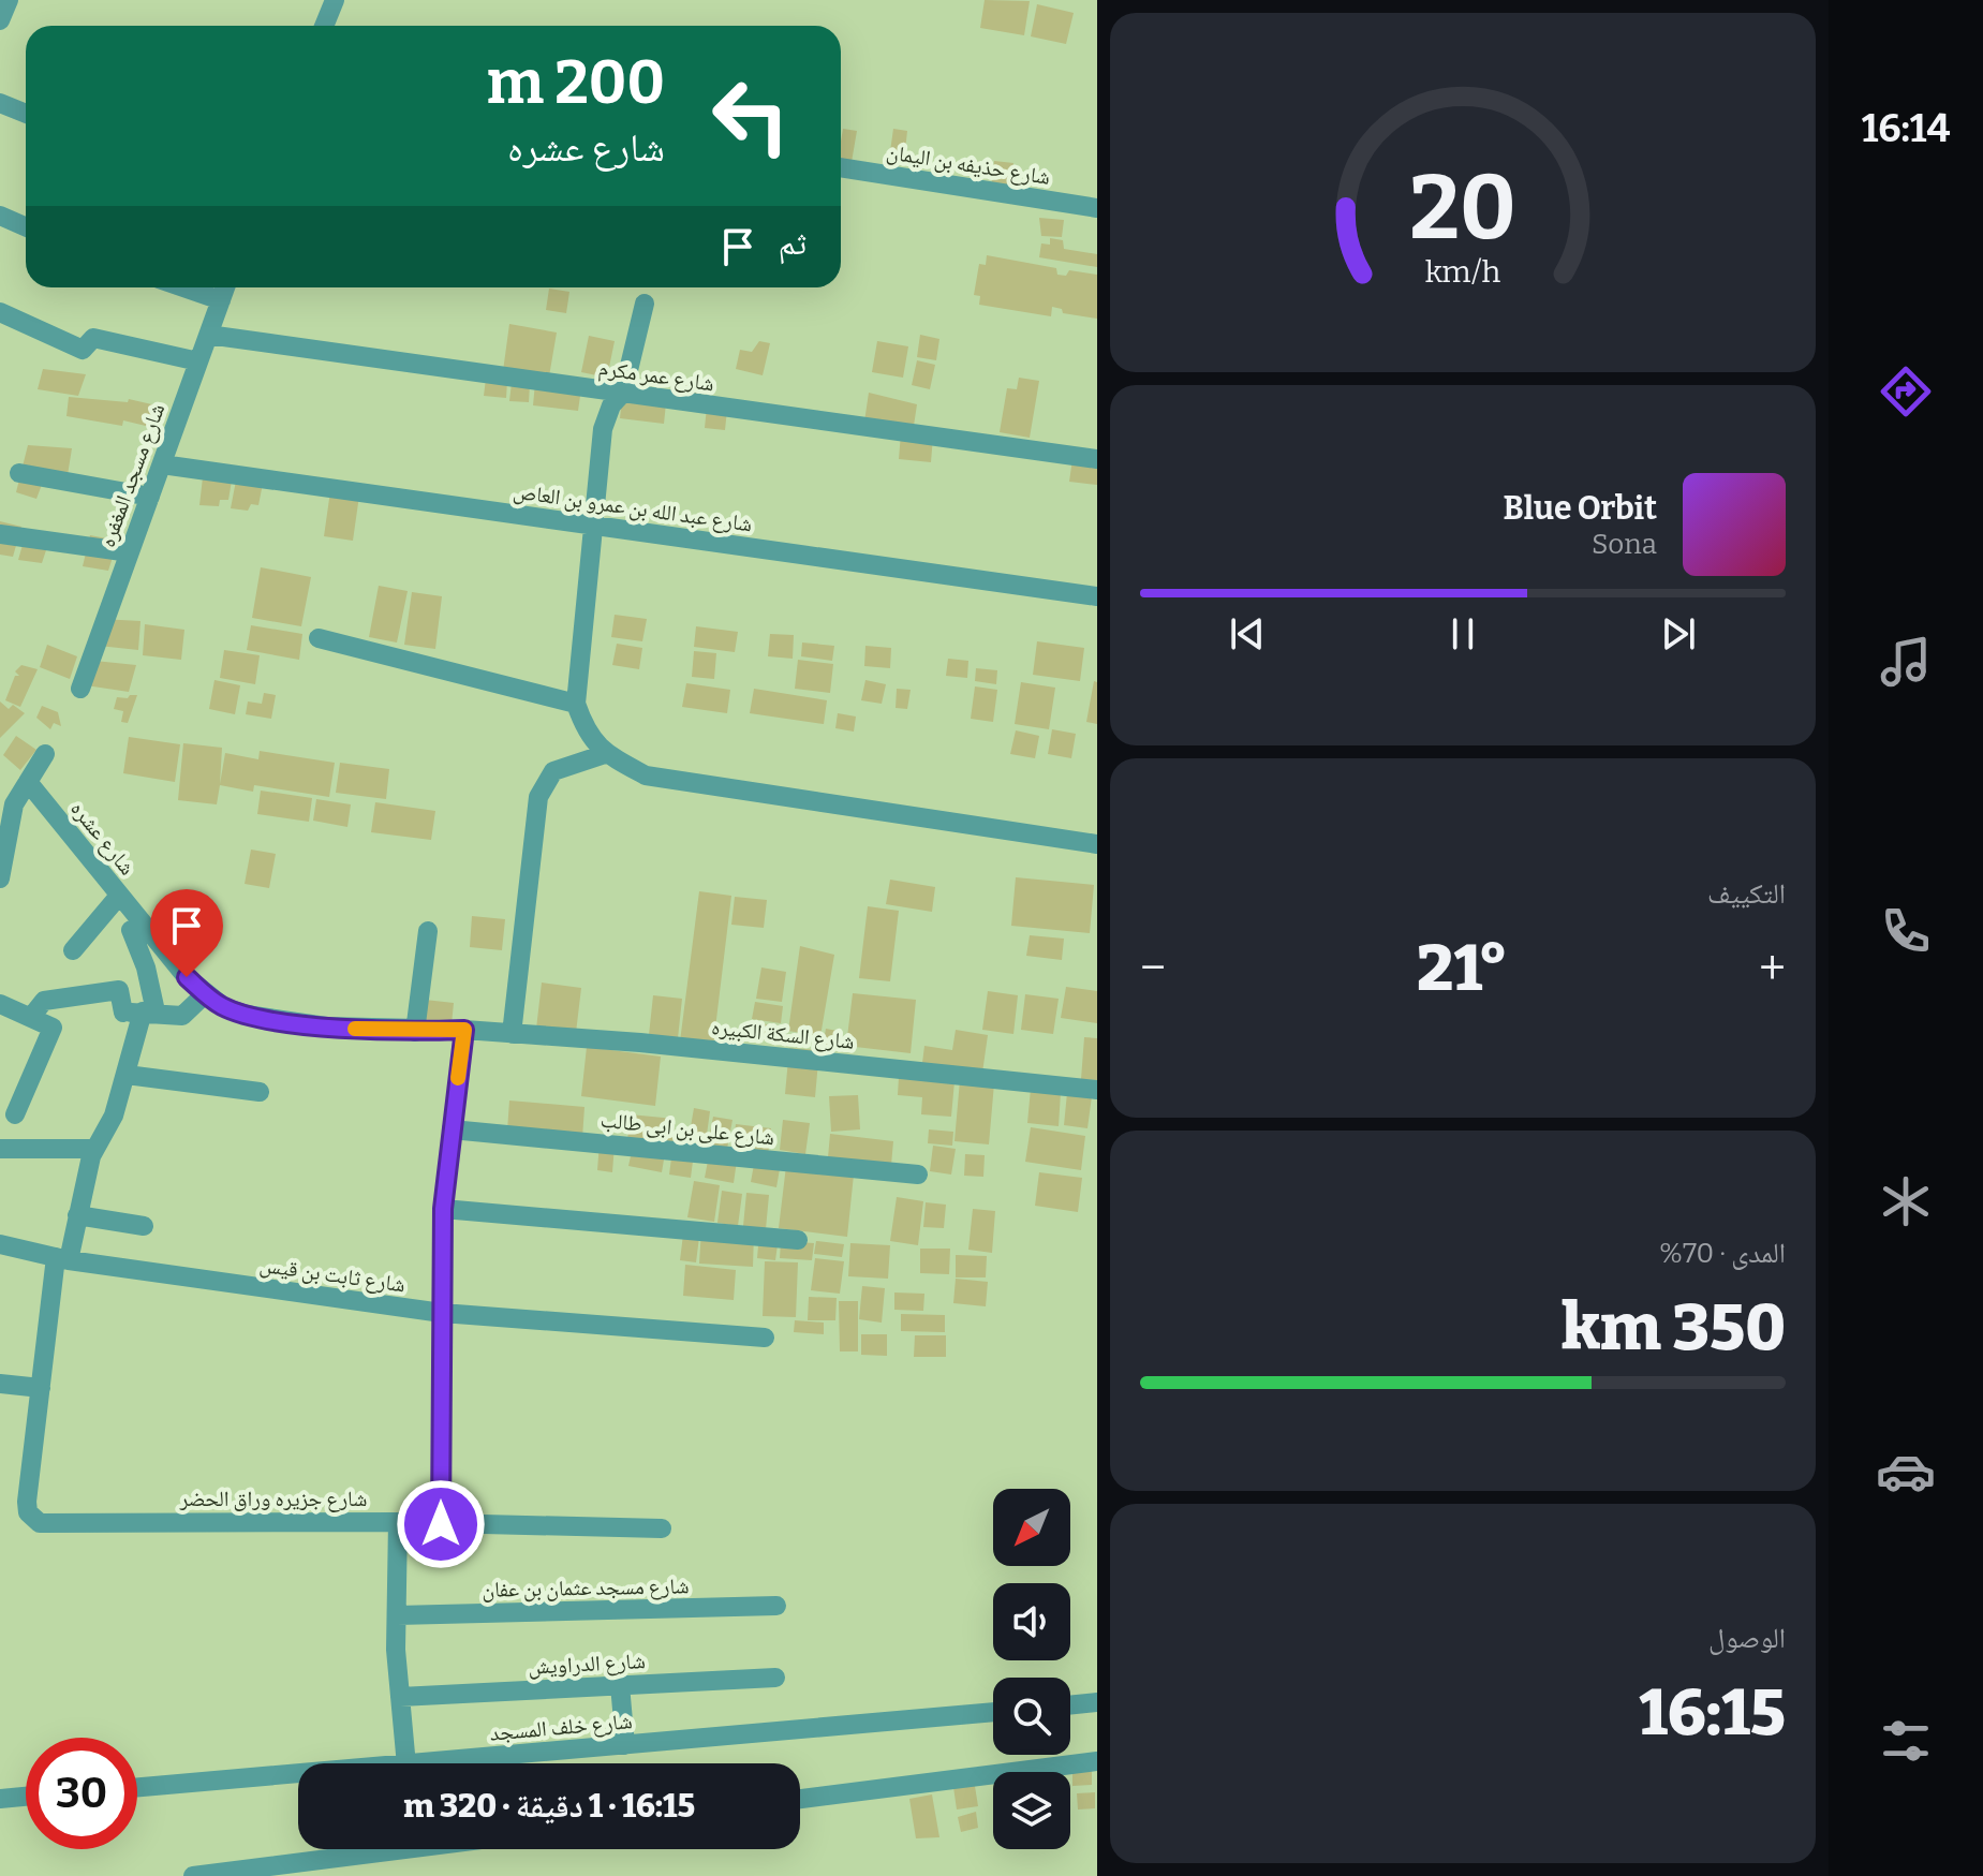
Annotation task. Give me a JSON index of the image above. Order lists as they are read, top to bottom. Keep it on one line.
{"streets":{"street":["شارع حذيفه بن اليمان","شارع عمر مكرم","شارع مسجد المغفره","شارع عبد الله بن عمرو بن العاص","شارع عشره","شارع السكة الكبيره","شارع على بن ابى طالب","شارع ثابت بن قيس","شارع جزيره وراق الحضر","شارع مسجد عثمان بن عفان","شارع الدراويش","شارع خلف المسجد"]},"crossings":[["شارع عمر مكرم","شارع مسجد المغفره"],["شارع مسجد المغفره","شارع عبد الله بن عمرو بن العاص"],["شارع عشره","شارع السكة الكبيره"]],"north":"bottom left","page":{"tabs":"16:14","turn":["200 m","شارع عشره"],"then":"ثم","song":["Blue Orbit","Sona"],"tile":["التكييف",["المدى · 70%","350 km"],["الوصول","16:15"]],"heat":["−","21°","+"],"limit":"30","trip":"16:15 · 1 دقيقة · 320 m","gauge":["20","km/h"]}}
